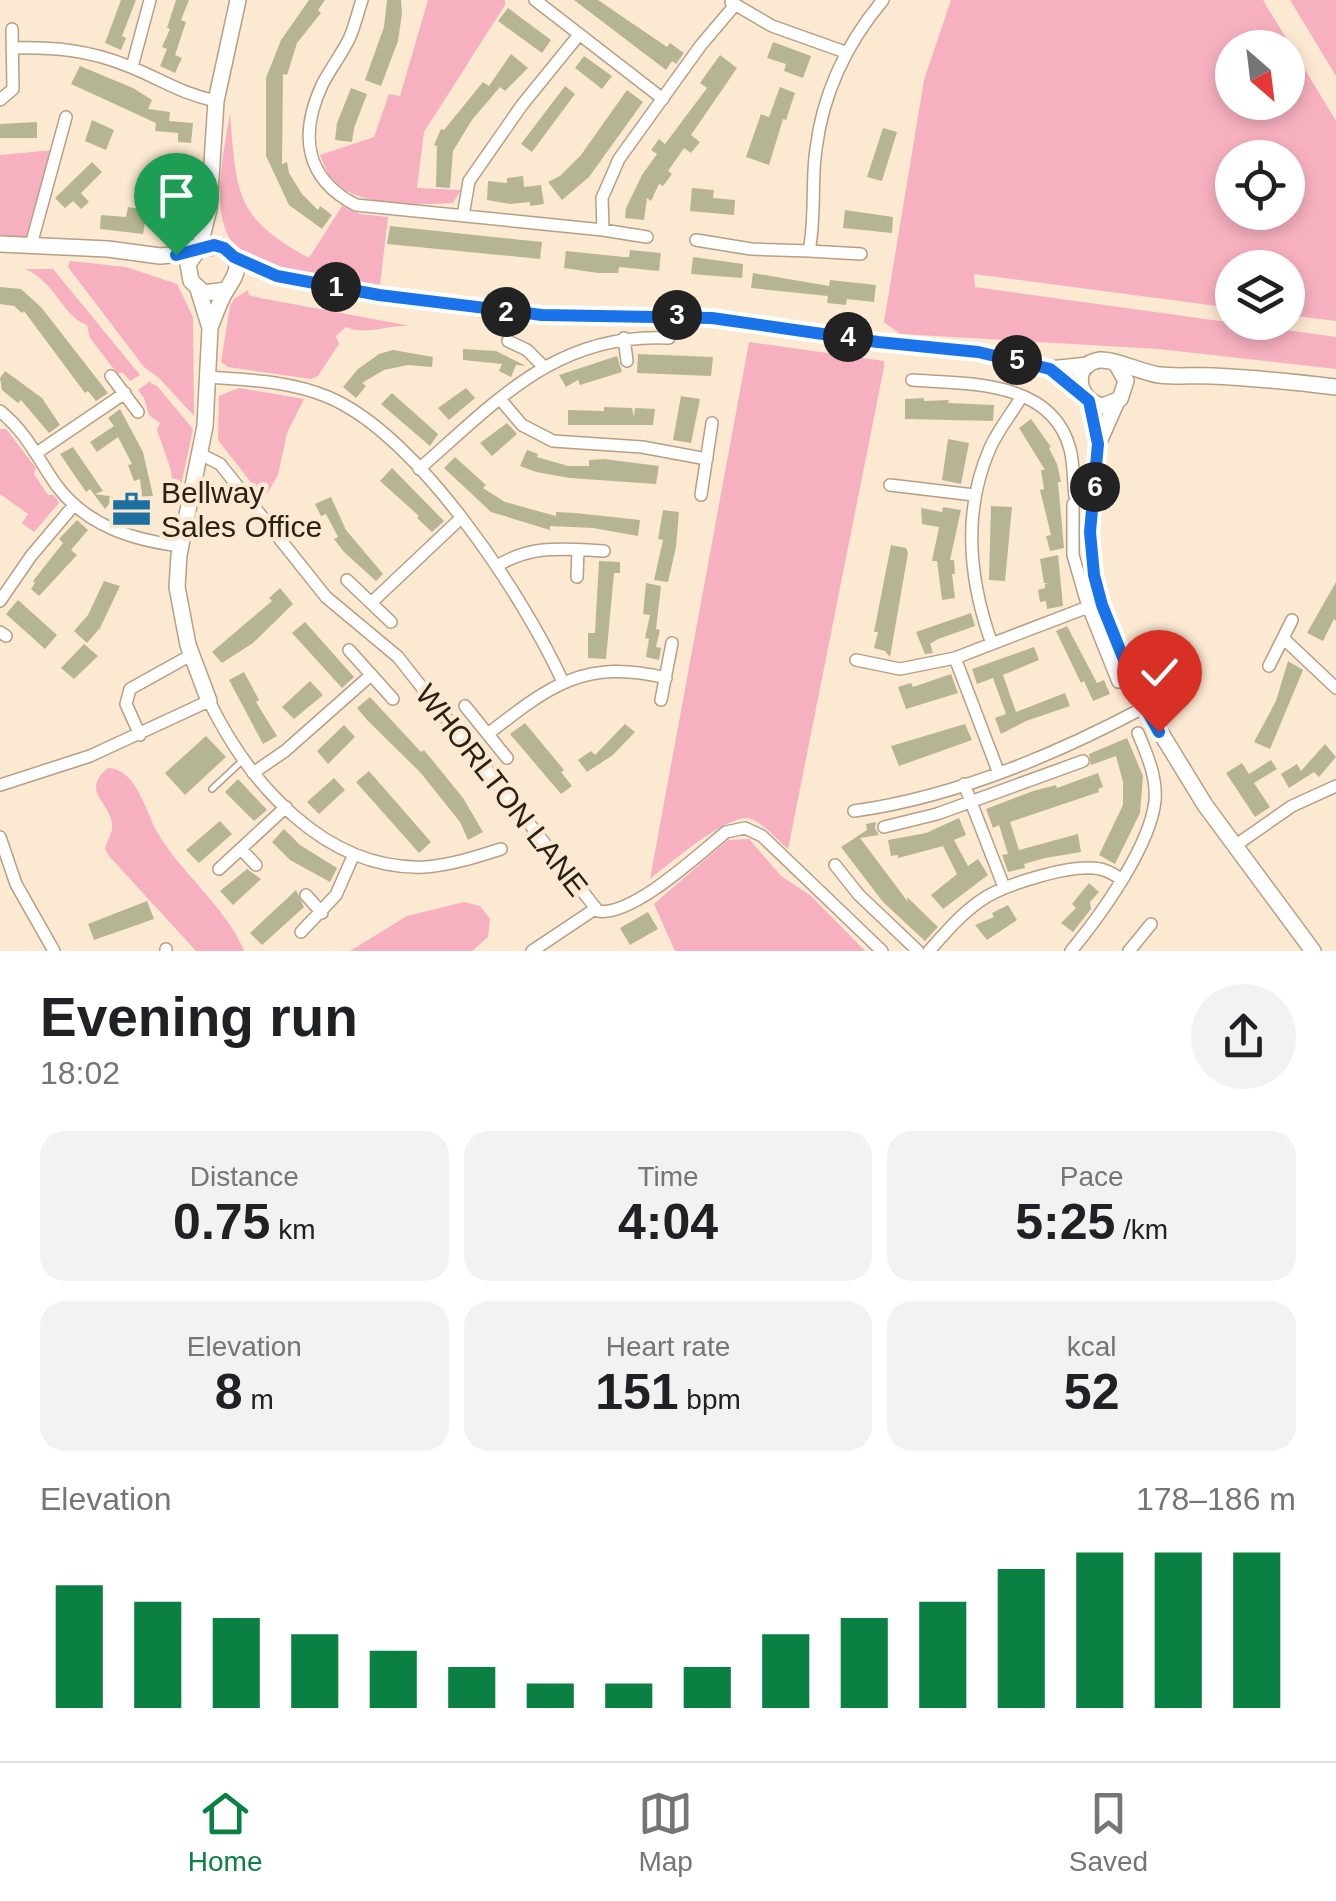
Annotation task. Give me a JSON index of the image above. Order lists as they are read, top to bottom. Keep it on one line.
{"streets":{"street":["WHORLTON LANE"]},"places":{"office":["Bellway Sales Office"]},"north":"bottom right","page":{"pins":["1","2","3","4","5","6"],"heading":["Evening run","18:02"],"stats":[["Distance","0.75 km"],["Time","4:04"],["Pace","5:25 /km"],["Elevation","8 m"],["Heart rate","151 bpm"],["kcal","52"]],"chart":["Elevation","178–186 m"],"tabs":["Home","Map","Saved"]}}
